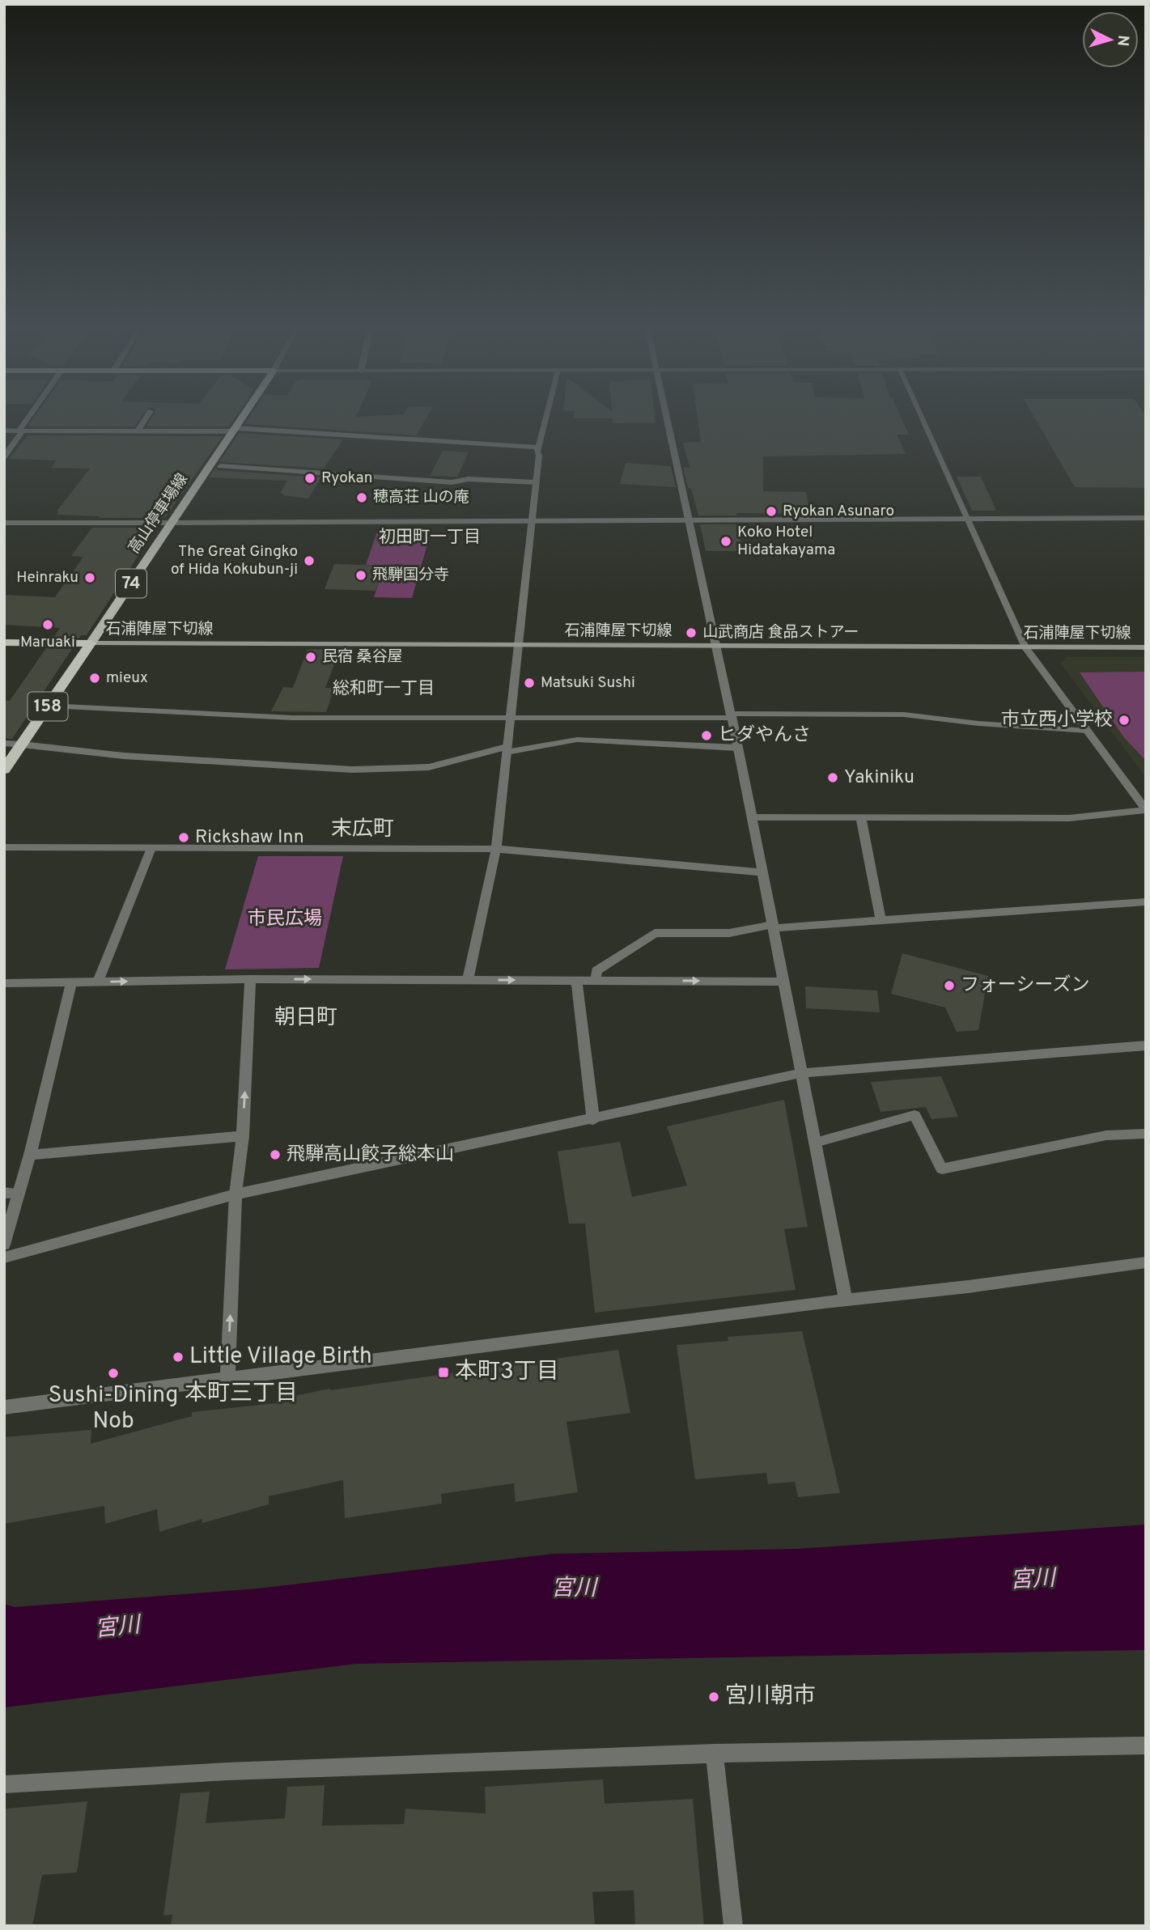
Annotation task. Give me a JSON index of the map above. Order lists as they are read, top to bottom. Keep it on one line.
{"streets":{"highway":["158"],"main road":["高山停車場線","74","石浦陣屋下切線"]},"crossings":[["高山停車場線","石浦陣屋下切線"],["高山停車場線","158"],["石浦陣屋下切線","158"]],"districts":["初田町一丁目","総和町一丁目","末広町","朝日町","本町三丁目"],"water":["宮川"],"parks":["市民広場"],"places":{"other":["Ryokan","穂高荘 山の庵","Ryokan Asunaro","Koko Hotel Hidatakayama","The Great Gingko of Hida Kokubun-ji","飛騨国分寺","Heinraku","Maruaki","山武商店 食品ストアー","民宿 桑谷屋","mieux","Matsuki Sushi","市立西小学校","ヒダやんさ","Yakiniku","Rickshaw Inn","フォーシーズン","飛騨高山餃子総本山","Little Village Birth","Sushi-Dining Nob","宮川朝市"],"transit":["本町3丁目"]},"north":"right"}
